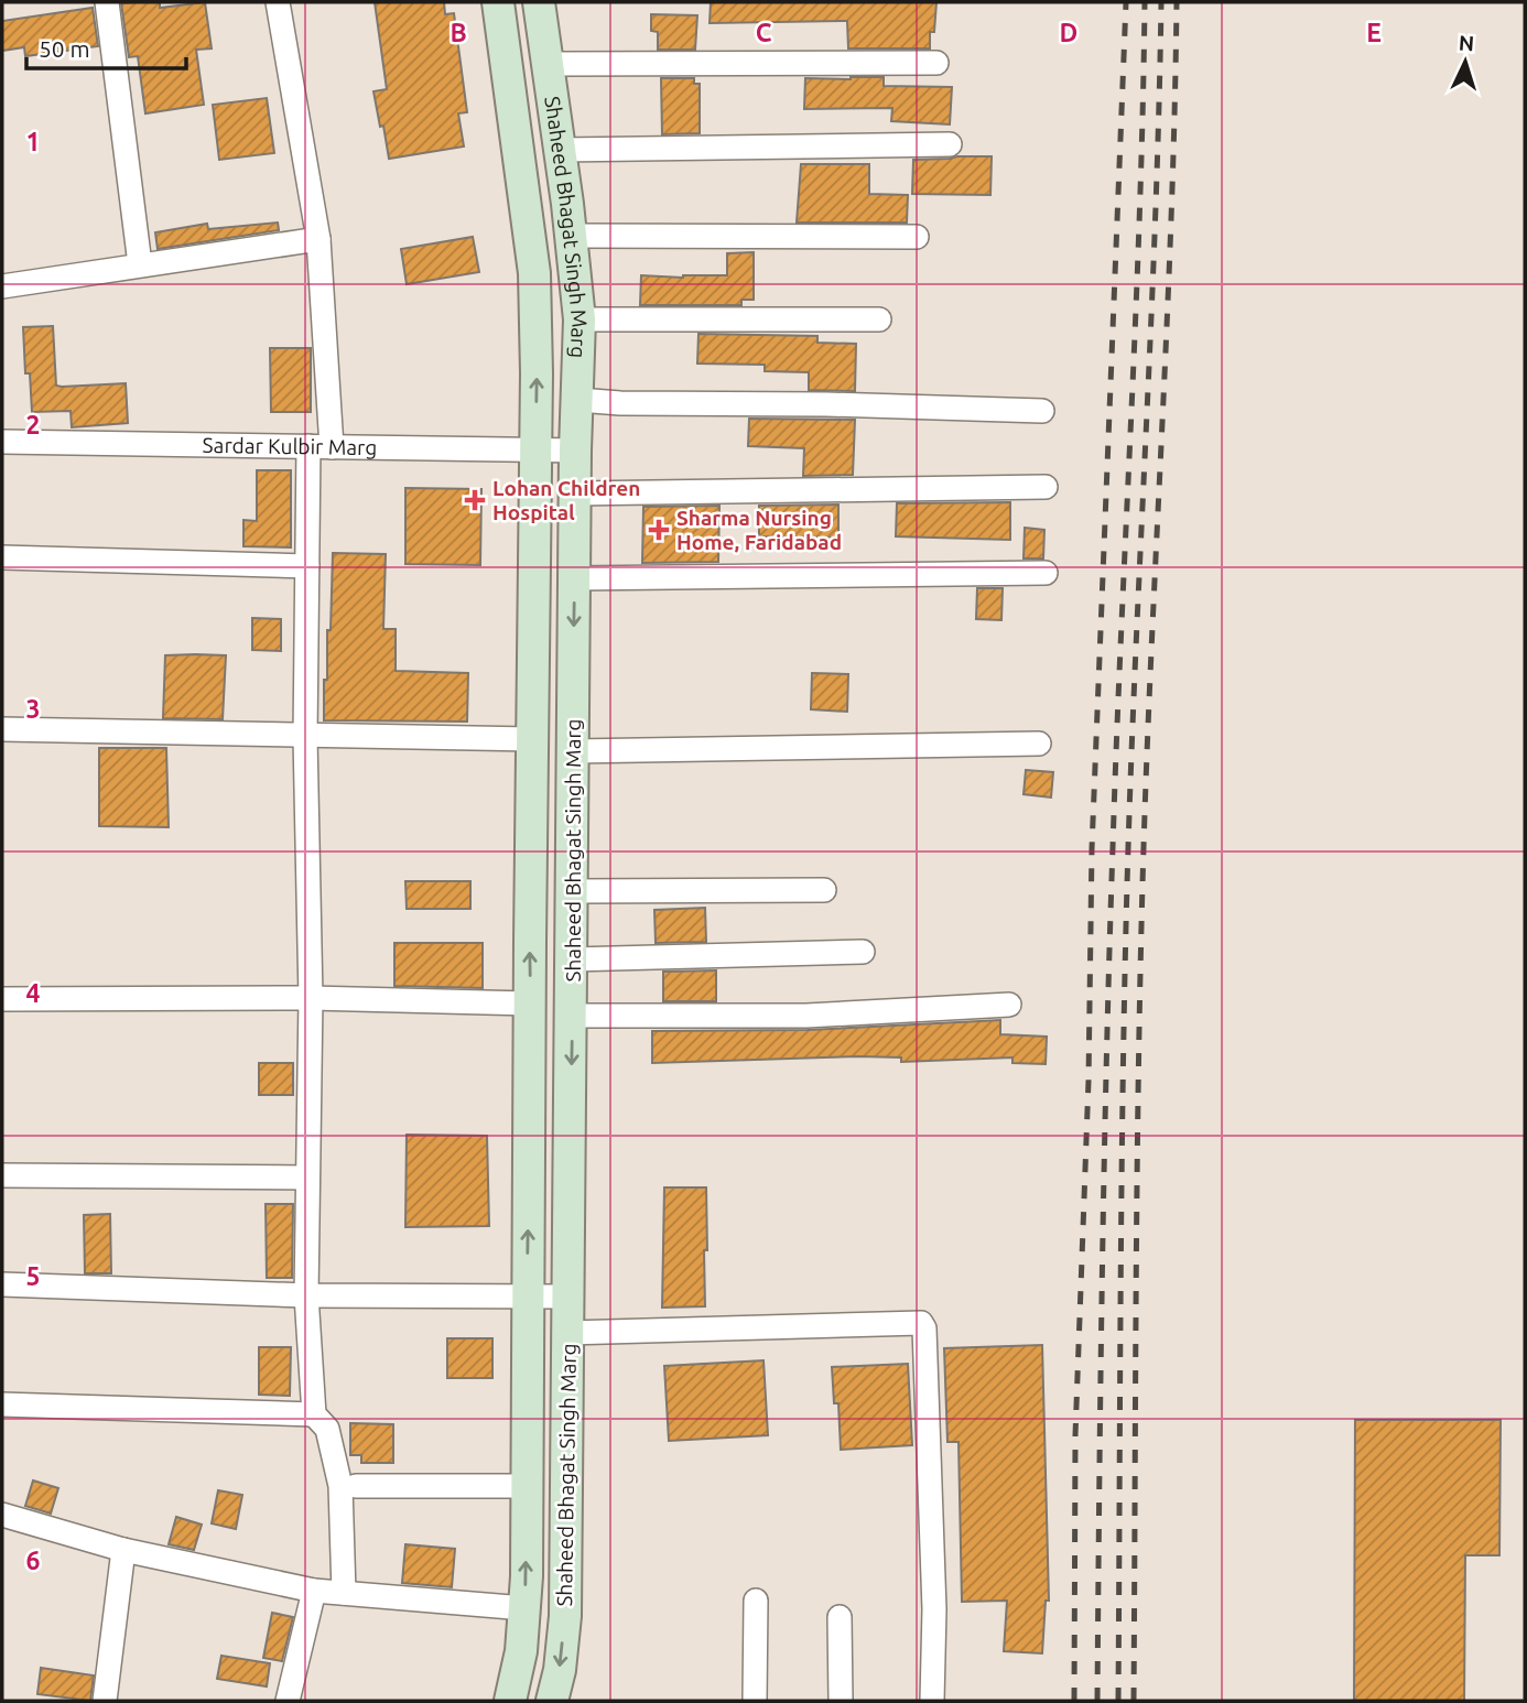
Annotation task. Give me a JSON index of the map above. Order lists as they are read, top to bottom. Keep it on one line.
{"streets":{"street":["Shaheed Bhagat Singh Marg","Sardar Kulbir Marg"]},"crossings":[["Shaheed Bhagat Singh Marg","Sardar Kulbir Marg"]],"places":{"health":["Lohan Children Hospital","Sharma Nursing Home, Faridabad"]},"scale_bar":"50 m","north":"top","grid":{"columns":["B","C","D","E"],"rows":["1","2","3","4","5","6"]}}
